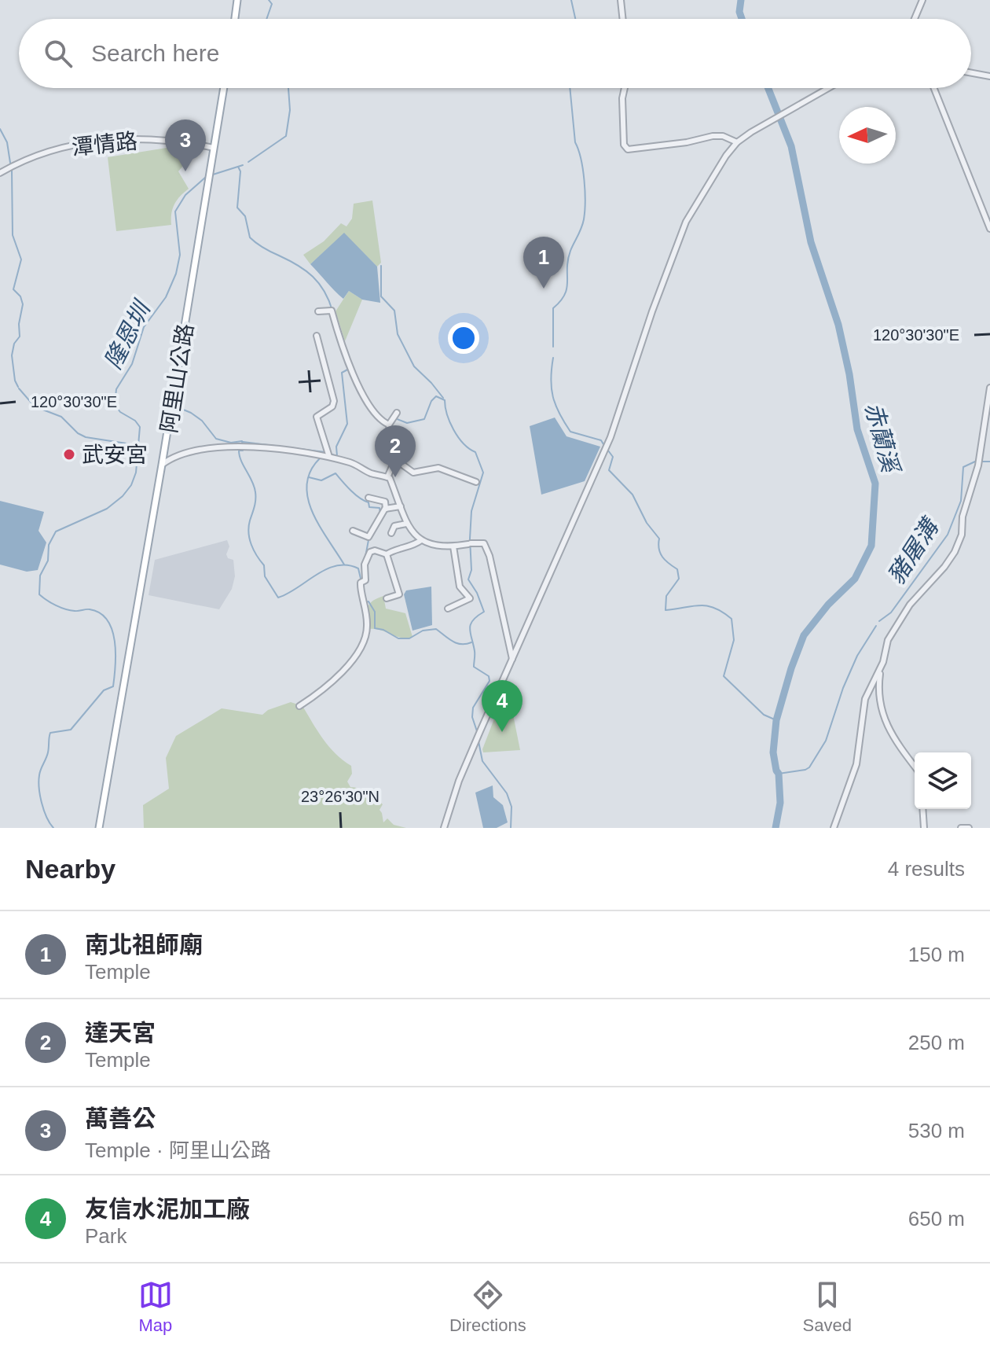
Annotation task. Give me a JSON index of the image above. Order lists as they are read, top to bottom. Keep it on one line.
{"streets":{"main road":["阿里山公路"],"street":["潭情路"]},"crossings":[["潭情路","阿里山公路"]],"water":["隆恩圳","赤蘭溪","豬屠溝"],"places":["武安宮"],"north":"left","page":{"search":"Search here","pins":["3","1","2","4"],"heading":["Nearby","4 results"],"list":[{"mark":"1","name":"南北祖師廟","note":"Temple","value":"150 m"},{"mark":"2","name":"達天宮","note":"Temple","value":"250 m"},{"mark":"3","name":"萬善公","note":"Temple · 阿里山公路","value":"530 m"},{"mark":"4","name":"友信水泥加工廠","note":"Park","value":"650 m"}],"nav":["Map","Directions","Saved"]},"coordinates":["120°30'30\"E","23°26'30\"N"]}
